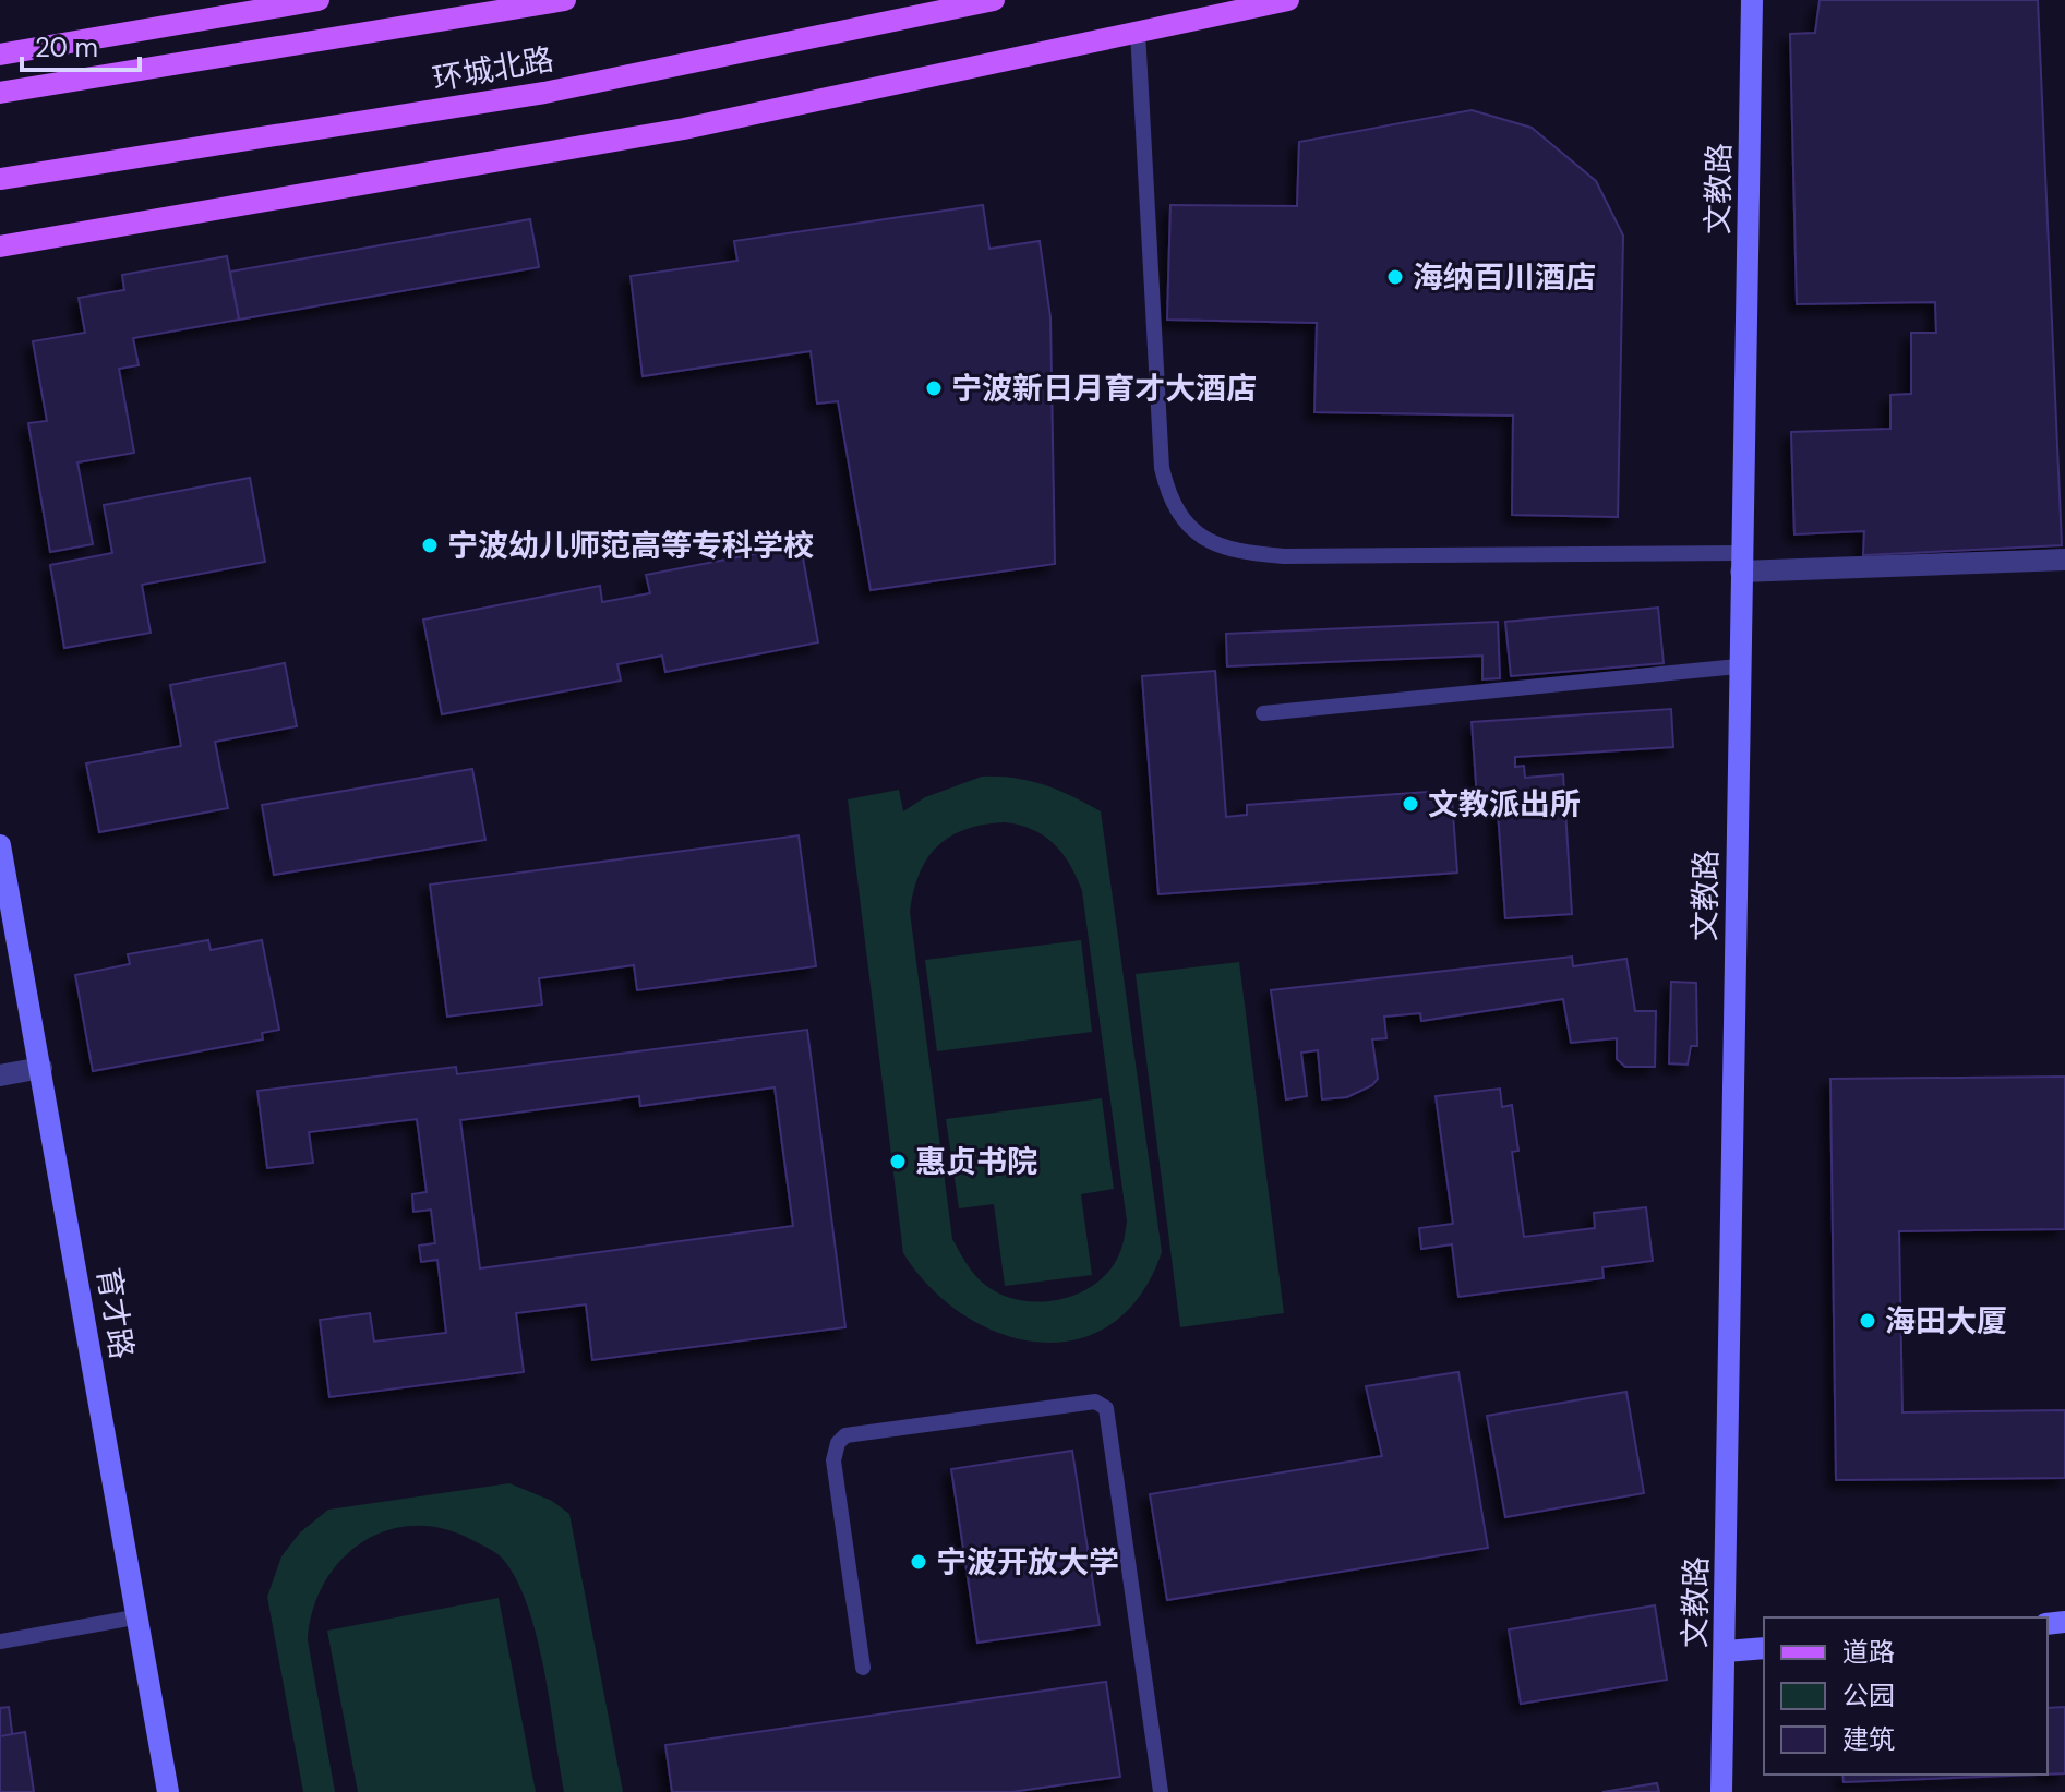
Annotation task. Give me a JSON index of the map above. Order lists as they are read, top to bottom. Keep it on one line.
{"streets":{"main road":["环城北路"],"street":["文教路","育才路"]},"places":["海纳百川酒店","宁波新日月育才大酒店","宁波幼儿师范高等专科学校","文教派出所","惠贞书院","海田大厦","宁波开放大学"],"legend":["道路","公园","建筑"],"scale_bar":"20 m"}
